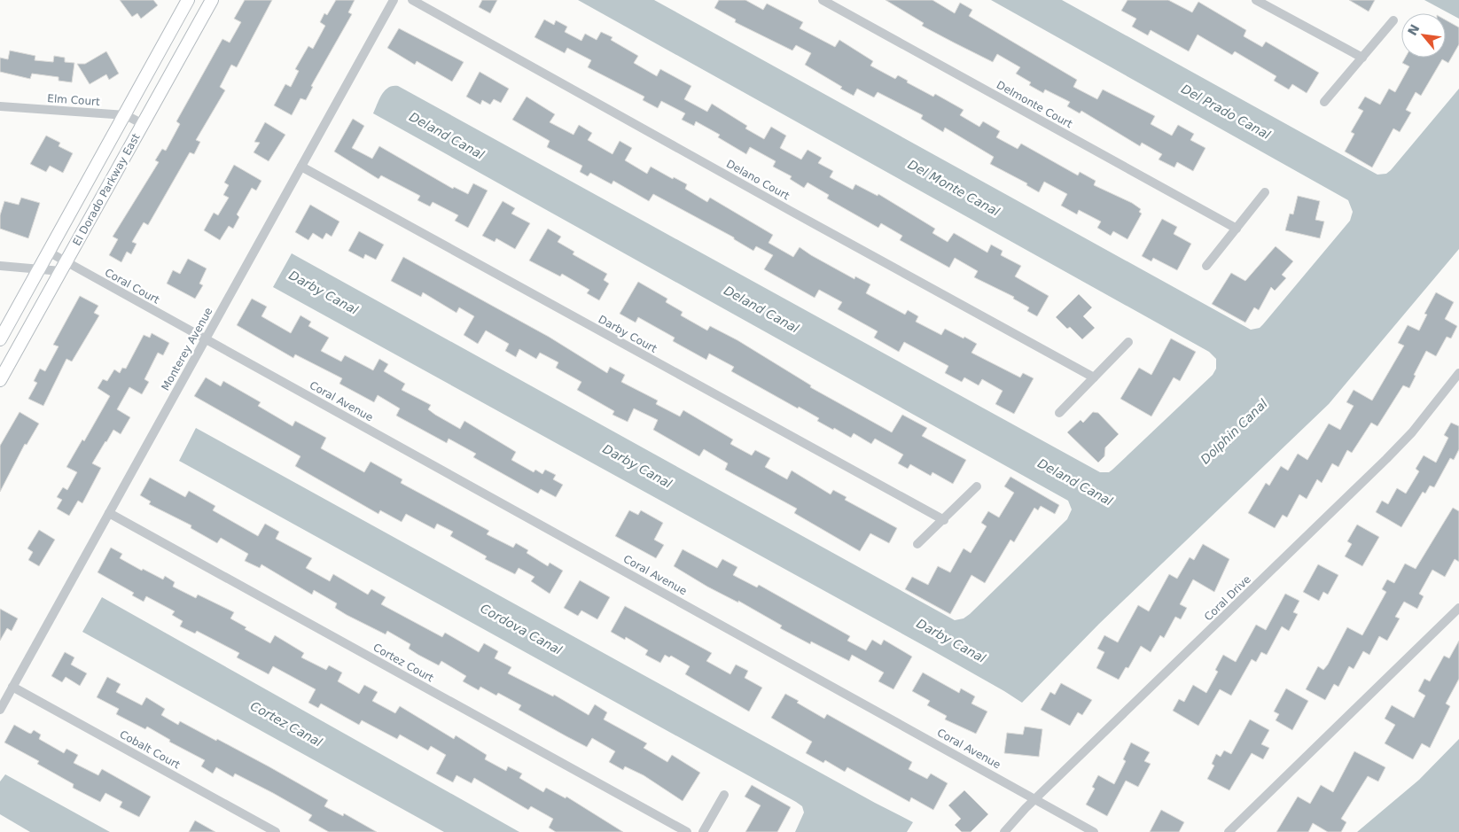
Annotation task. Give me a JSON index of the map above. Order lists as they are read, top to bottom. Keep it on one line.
{"streets":{"street":["Elm Court","Delmonte Court","Delano Court","El Dorado Parkway East","Coral Court","Darby Court","Monterey Avenue","Coral Avenue","Coral Drive","Cortez Court","Cobalt Court"]},"crossings":[["Elm Court","El Dorado Parkway East"],["El Dorado Parkway East","Coral Court"],["Coral Court","Monterey Avenue"],["Coral Court","Coral Avenue"],["Darby Court","Monterey Avenue"],["Monterey Avenue","Coral Avenue"],["Monterey Avenue","Cortez Court"],["Monterey Avenue","Cobalt Court"],["Coral Avenue","Coral Drive"]],"water":["Del Prado Canal","Deland Canal","Del Monte Canal","Darby Canal","Dolphin Canal","Cordova Canal","Cortez Canal"],"north":"top left"}
